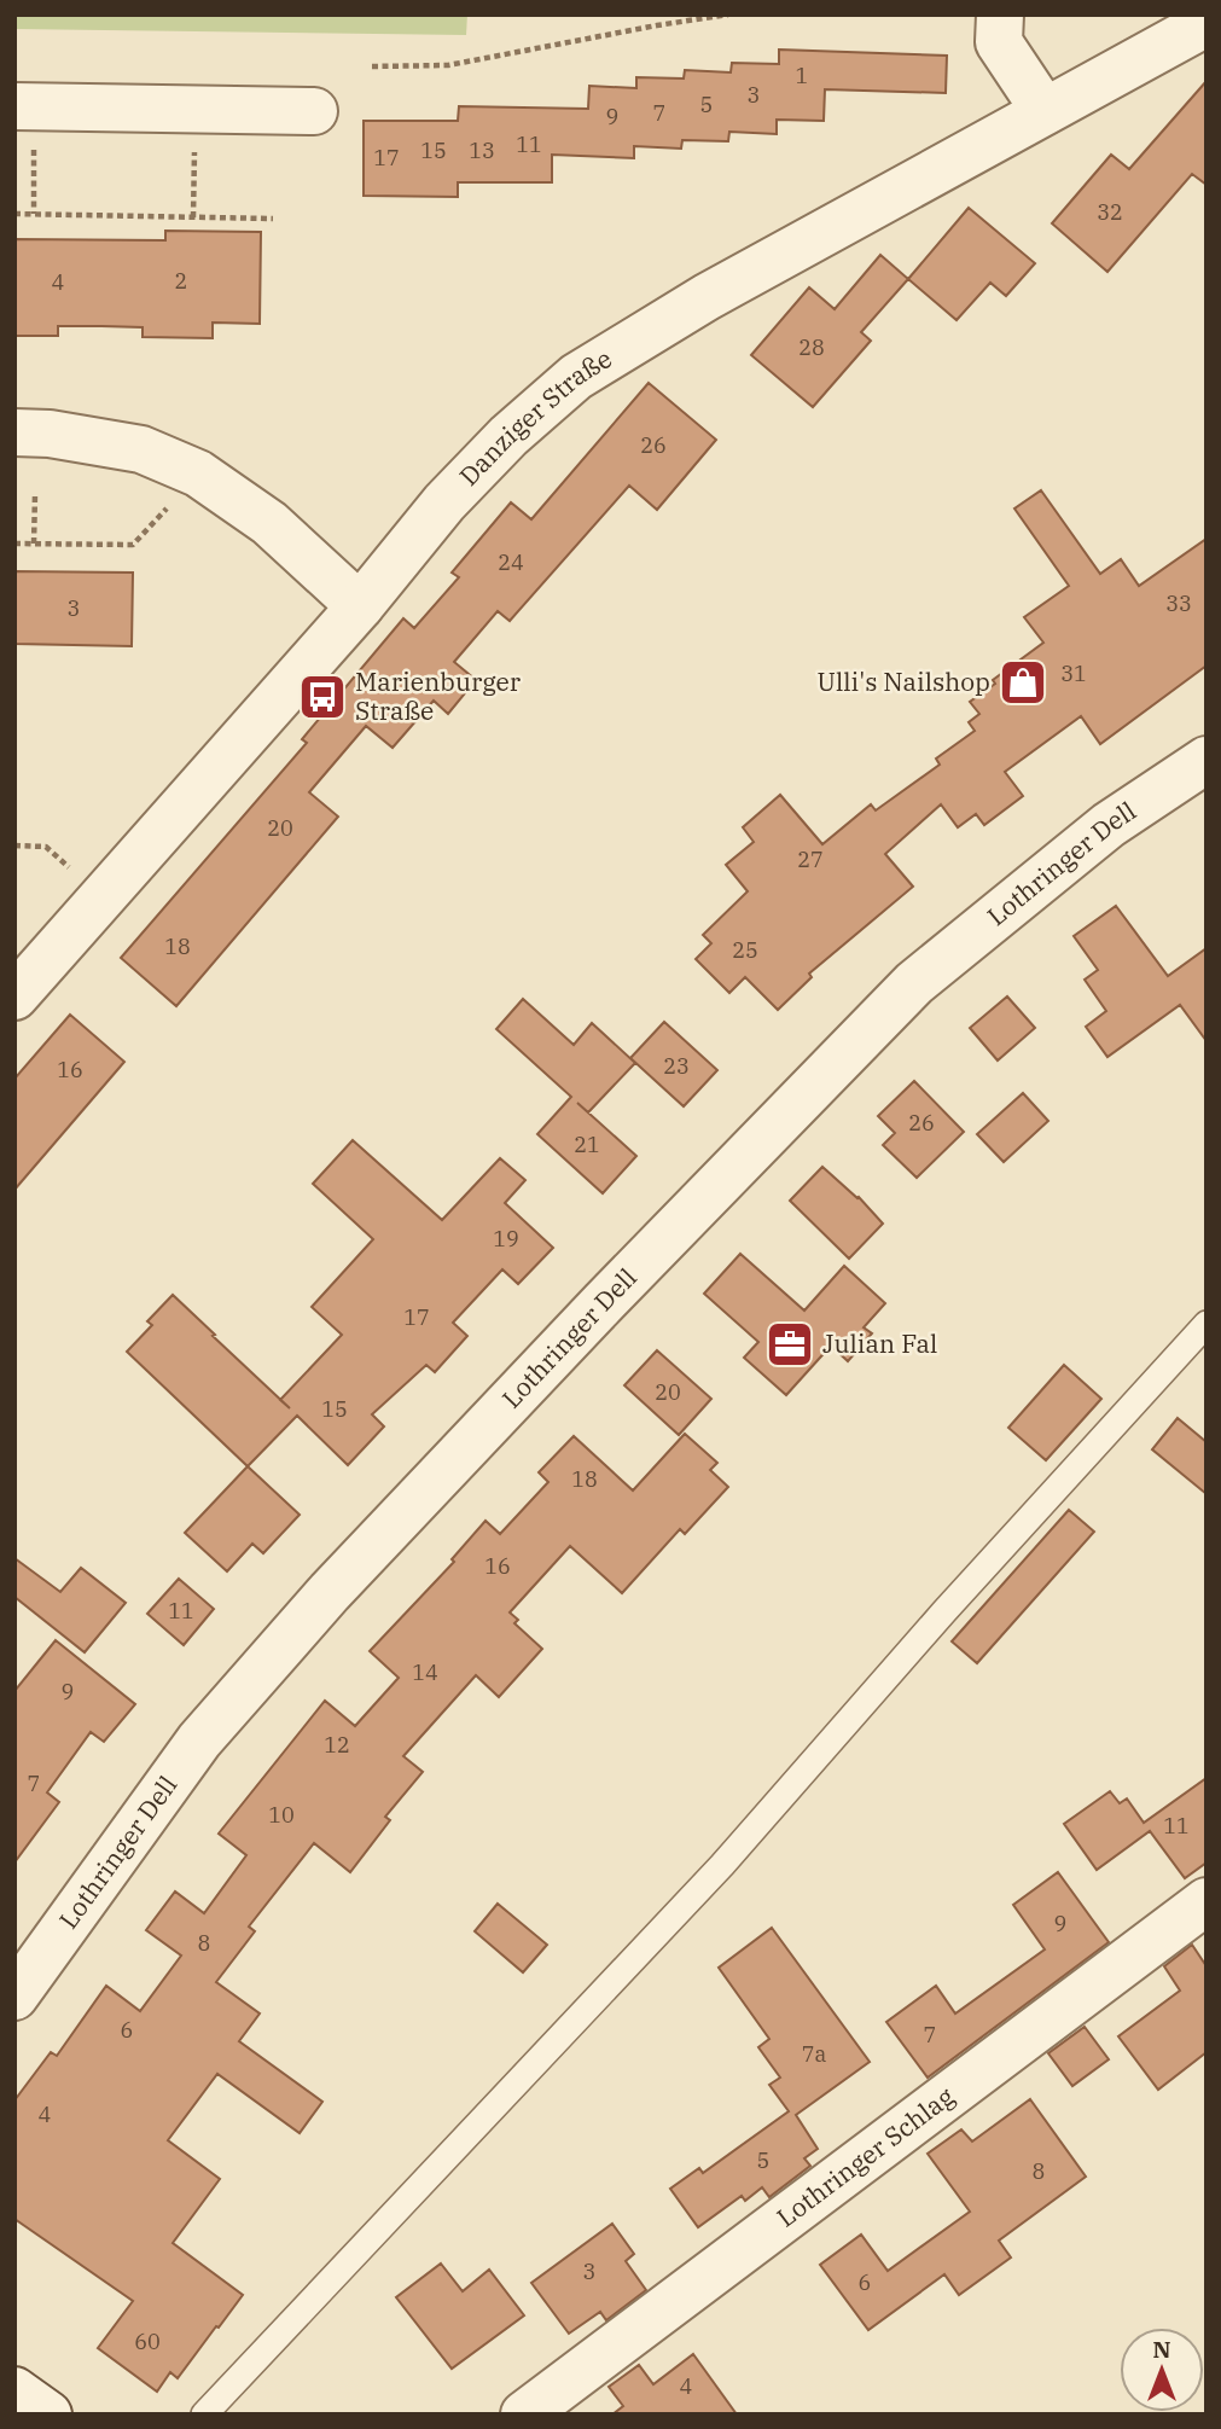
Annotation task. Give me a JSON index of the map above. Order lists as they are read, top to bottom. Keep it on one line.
{"streets":{"street":["Danziger Straße","Lothringer Dell","Lothringer Schlag"]},"places":{"shop":["Ulli's Nailshop"],"bus stop":["Marienburger Straße"],"office":["Julian Fal"]},"house_numbers":["1","3","5","7","9","11","15","13","17","32","2","4","28","26","24","33","3","31","20","27","18","25","23","16","26","21","19","17","20","15","18","16","11","14","9","12","7","10","11","9","8","6","7","7a","4","5","8","3","6","60","4"],"north":"top"}
